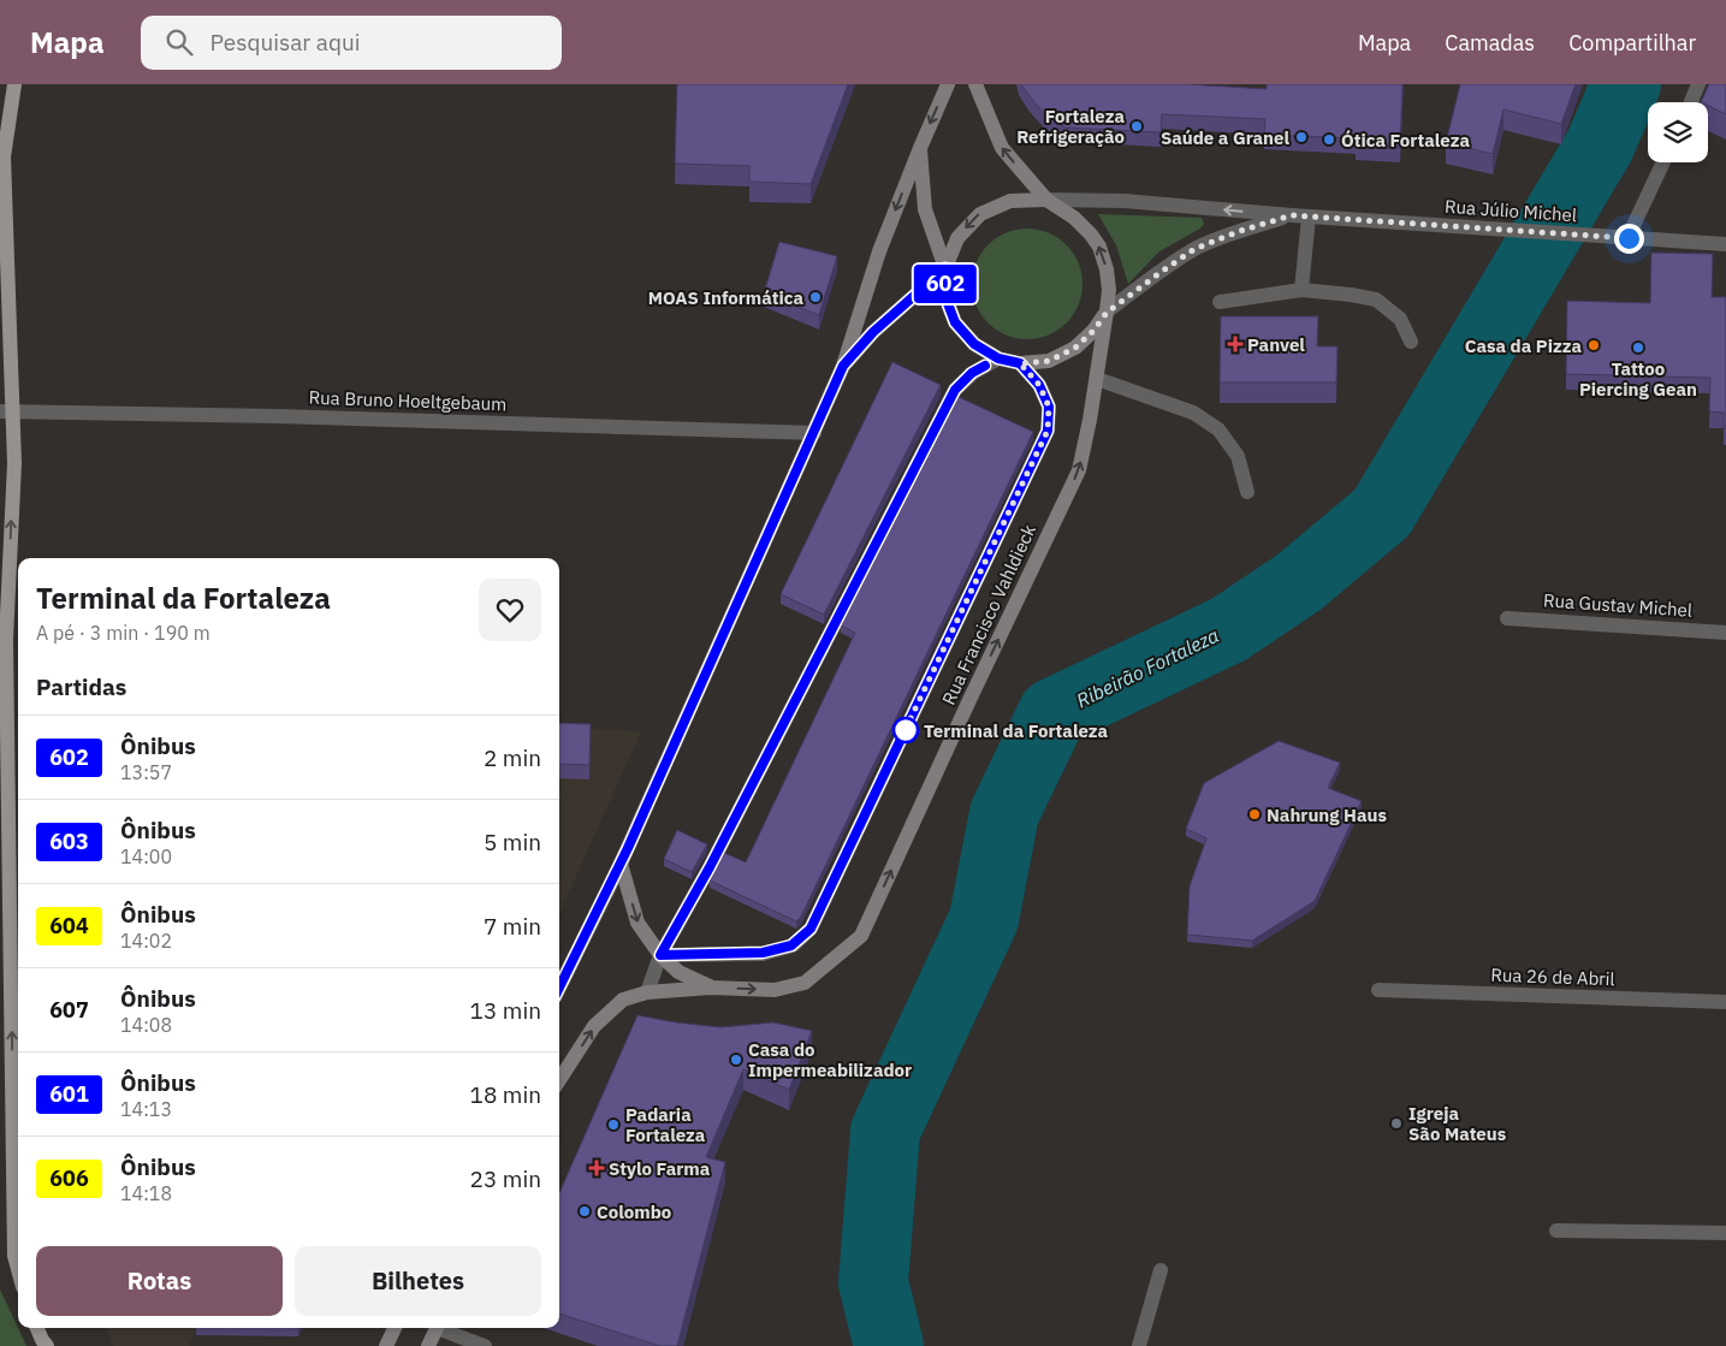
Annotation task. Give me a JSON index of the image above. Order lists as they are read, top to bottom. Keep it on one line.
{"streets":{"main road":["Rua Francisco Vahldieck"],"street":["Rua Júlio Michel","Rua Bruno Hoeltgebaum","Rua Gustav Michel","Rua 26 de Abril"]},"crossings":[["Rua Júlio Michel","Rua Francisco Vahldieck"]],"one_way":["Rua Francisco Vahldieck"],"water":["Ribeirão Fortaleza"],"places":{"other":["Fortaleza Refrigeração","Saúde a Granel","Ótica Fortaleza","MOAS Informática","Casa da Pizza","Tattoo Piercing Gean","Terminal da Fortaleza","Nahrung Haus","Casa do Impermeabilizador","Igreja São Mateus","Padaria Fortaleza","Colombo"],"health":["Panvel","Stylo Farma"]},"lines":["bus line 602"],"page":{"header":"Mapa","search":"Pesquisar aqui","nav":["Mapa","Camadas","Compartilhar"],"on_map":"602","heading":[["Terminal da Fortaleza","A pé · 3 min · 190 m"],"Partidas"],"list":[{"mark":"602","name":"Ônibus","note":"13:57","value":"2 min"},{"mark":"603","name":"Ônibus","note":"14:00","value":"5 min"},{"mark":"604","name":"Ônibus","note":"14:02","value":"7 min"},{"mark":"607","name":"Ônibus","note":"14:08","value":"13 min"},{"mark":"601","name":"Ônibus","note":"14:13","value":"18 min"},{"mark":"606","name":"Ônibus","note":"14:18","value":"23 min"}],"buttons":["Rotas","Bilhetes"]}}
